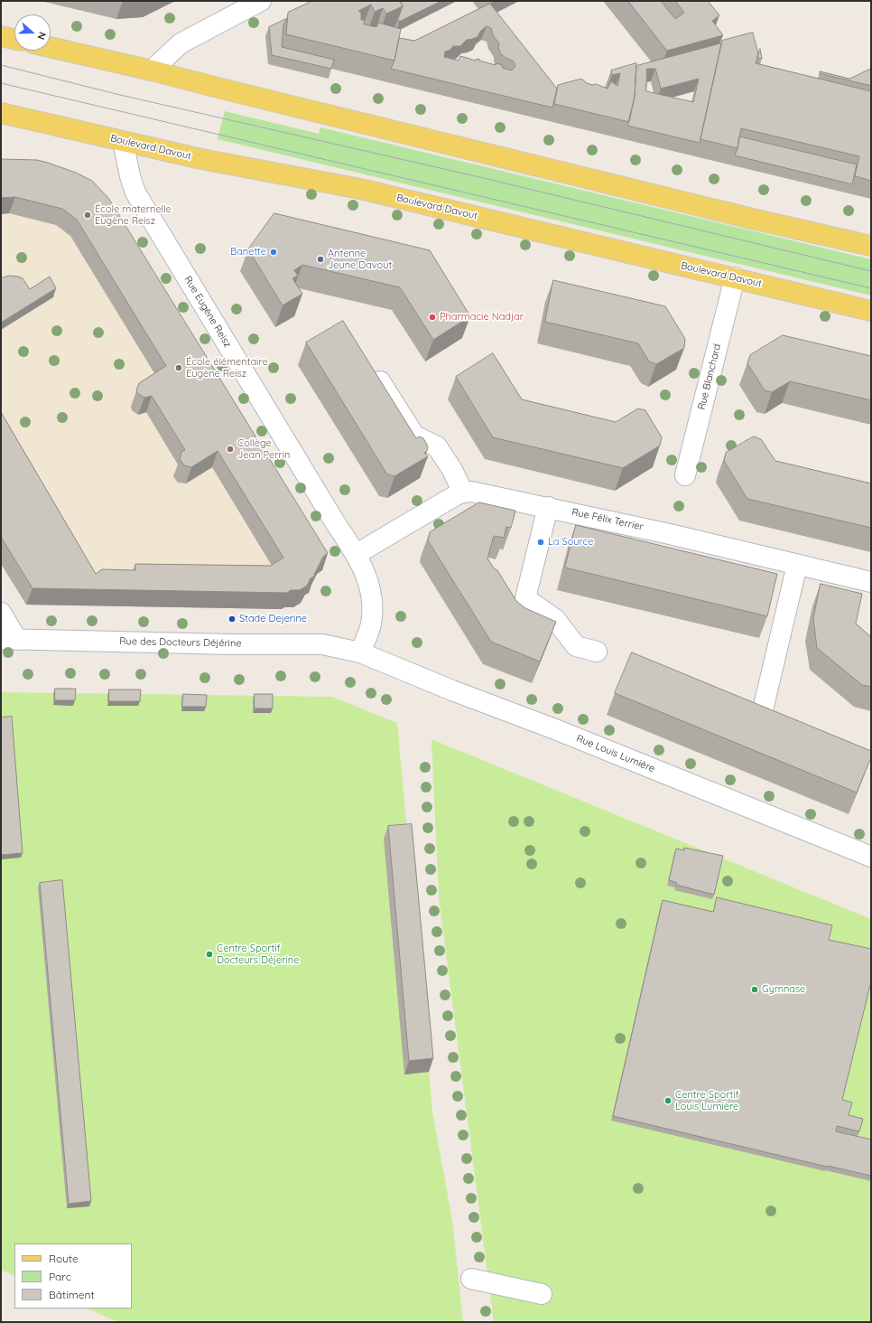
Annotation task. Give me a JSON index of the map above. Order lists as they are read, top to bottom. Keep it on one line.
{"streets":{"main road":["Boulevard Davout"],"street":["Rue Eugène Reisz","Rue Blanchard","Rue Félix Terrier","Rue des Docteurs Déjérine","Rue Louis Lumière"]},"crossings":[["Boulevard Davout","Rue Eugène Reisz"],["Boulevard Davout","Rue Blanchard"],["Rue Eugène Reisz","Rue Félix Terrier"],["Rue Eugène Reisz","Rue des Docteurs Déjérine"],["Rue Eugène Reisz","Rue Louis Lumière"],["Rue des Docteurs Déjérine","Rue Louis Lumière"]],"places":["École maternelle Eugène Reisz","Banette","Antenne Jeune Davout","Pharmacie Nadjar","École élémentaire Eugène Reisz","Collège Jean Perrin","La Source","Stade Dejerine","Centre Sportif Docteurs Déjerine","Gymnase","Centre Sportif Louis Lumière"],"legend":["Route","Parc","Bâtiment"],"north":"right"}
